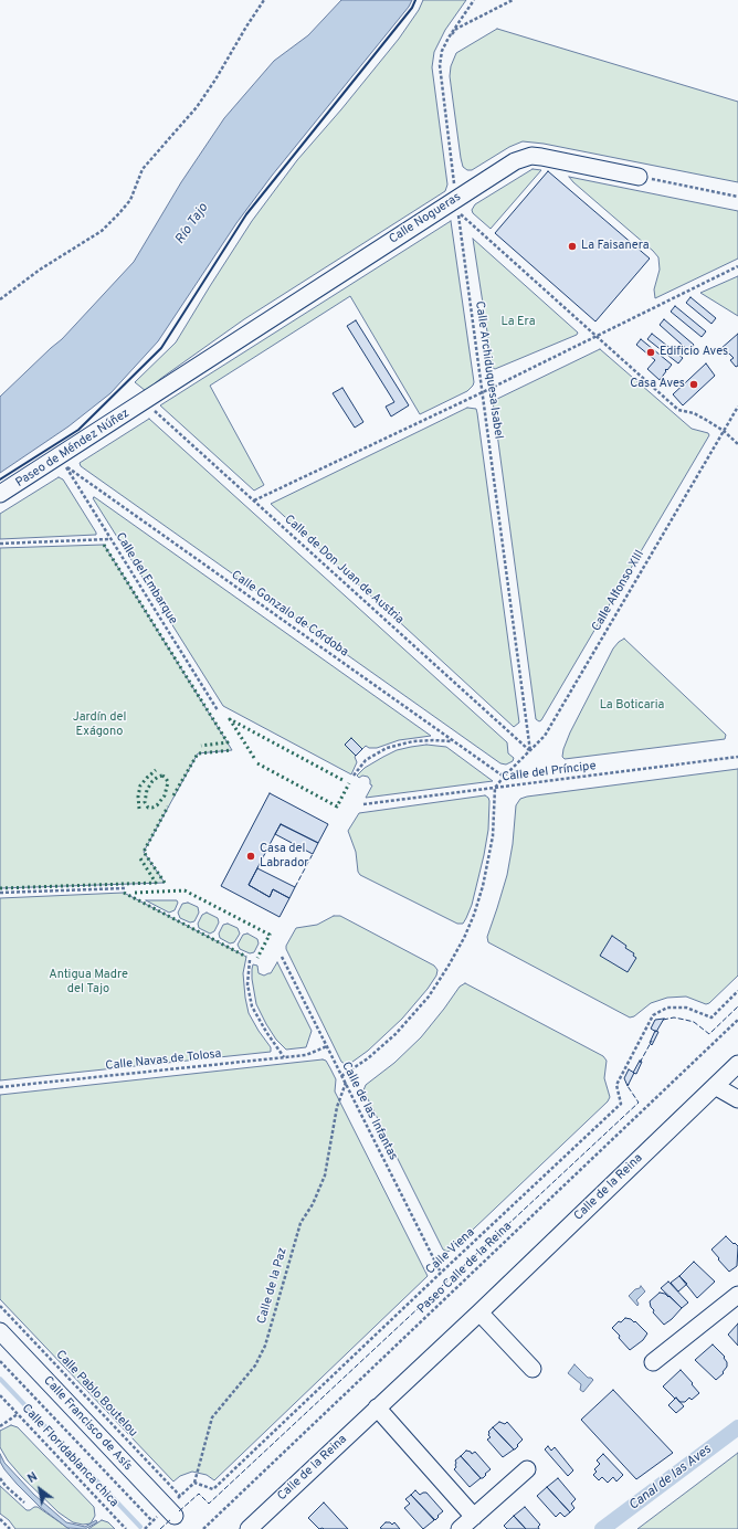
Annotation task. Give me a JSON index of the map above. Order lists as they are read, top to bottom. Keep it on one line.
{"streets":{"street":["Calle Nogueras","Paseo de Méndez Núñez","Calle de la Reina","Calle Francisco de Asís"],"path":["Calle Archiduquesa Isabel","Calle de Don Juan de Austria","Calle del Embarque","Calle Alfonso XIII","Calle Gonzalo de Córdoba","Calle del Príncipe","Calle Navas de Tolosa","Calle de las Infantas","Calle Viena","Paseo Calle de la Reina","Calle de la Paz","Calle Pablo Boutelou","Calle Floridablanca chica"]},"crossings":[["Calle Nogueras","Calle Archiduquesa Isabel"],["Calle Nogueras","Paseo de Méndez Núñez"],["Calle Nogueras","Calle de Don Juan de Austria"],["Calle Archiduquesa Isabel","Calle de Don Juan de Austria"],["Calle Archiduquesa Isabel","Calle Alfonso XIII"],["Paseo de Méndez Núñez","Calle de Don Juan de Austria"],["Calle de Don Juan de Austria","Calle Alfonso XIII"],["Calle del Embarque","Calle Gonzalo de Córdoba"],["Calle Alfonso XIII","Calle Gonzalo de Córdoba"],["Calle Alfonso XIII","Calle del Príncipe"],["Calle Navas de Tolosa","Calle de las Infantas"],["Calle de las Infantas","Calle Viena"],["Calle de las Infantas","Calle de la Paz"],["Calle Viena","Calle de la Paz"]],"water":["Río Tajo","Canal de las Aves"],"parks":["La Era","La Boticaria","Jardín del Exágono","Antigua Madre del Tajo"],"places":["La Faisanera","Edificio Aves","Casa Aves","Casa del Labrador"],"north":"top left"}
